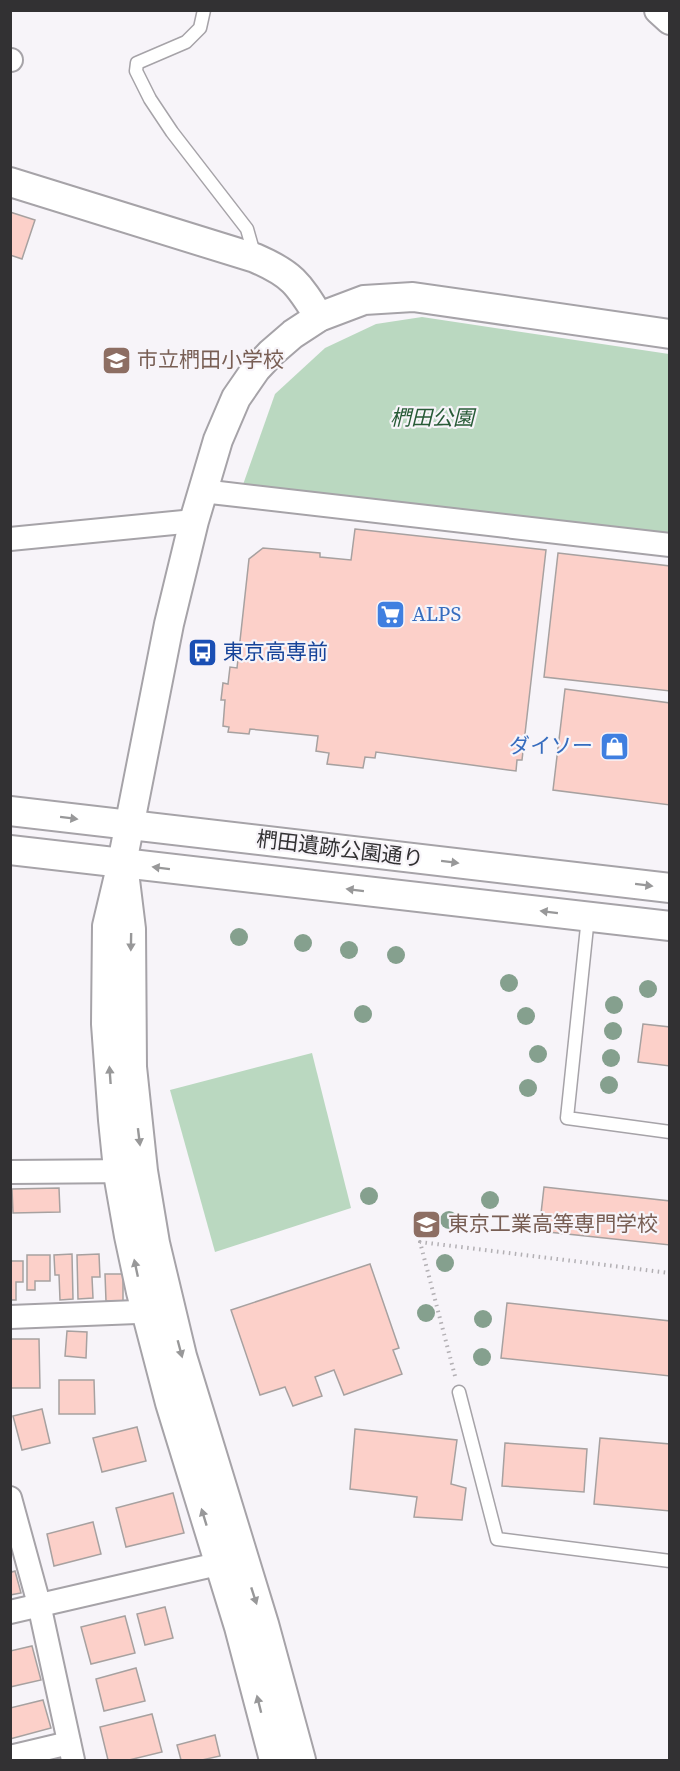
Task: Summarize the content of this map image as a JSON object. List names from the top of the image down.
{
  "streets": {
    "street": ["椚田遺跡公園通り"]
  },
  "parks": ["椚田公園"],
  "places": {
    "school or university": ["市立椚田小学校", "東京工業高等専門学校"],
    "supermarket": ["ALPS"],
    "bus stop": ["東京高専前"],
    "shop": ["ダイソー"]
  }
}
